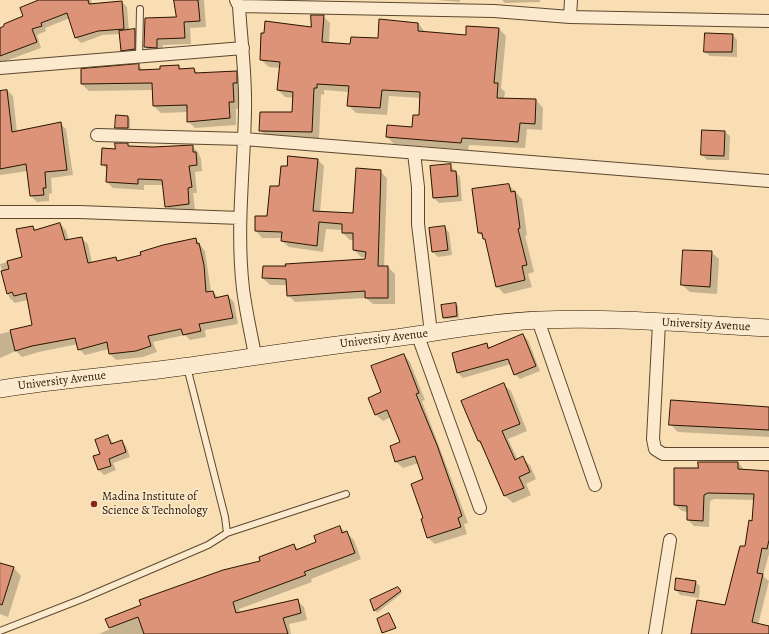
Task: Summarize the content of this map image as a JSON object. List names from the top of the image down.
{
  "streets": {
    "street": ["University Avenue"]
  },
  "places": ["Madina Institute of Science & Technology"]
}
